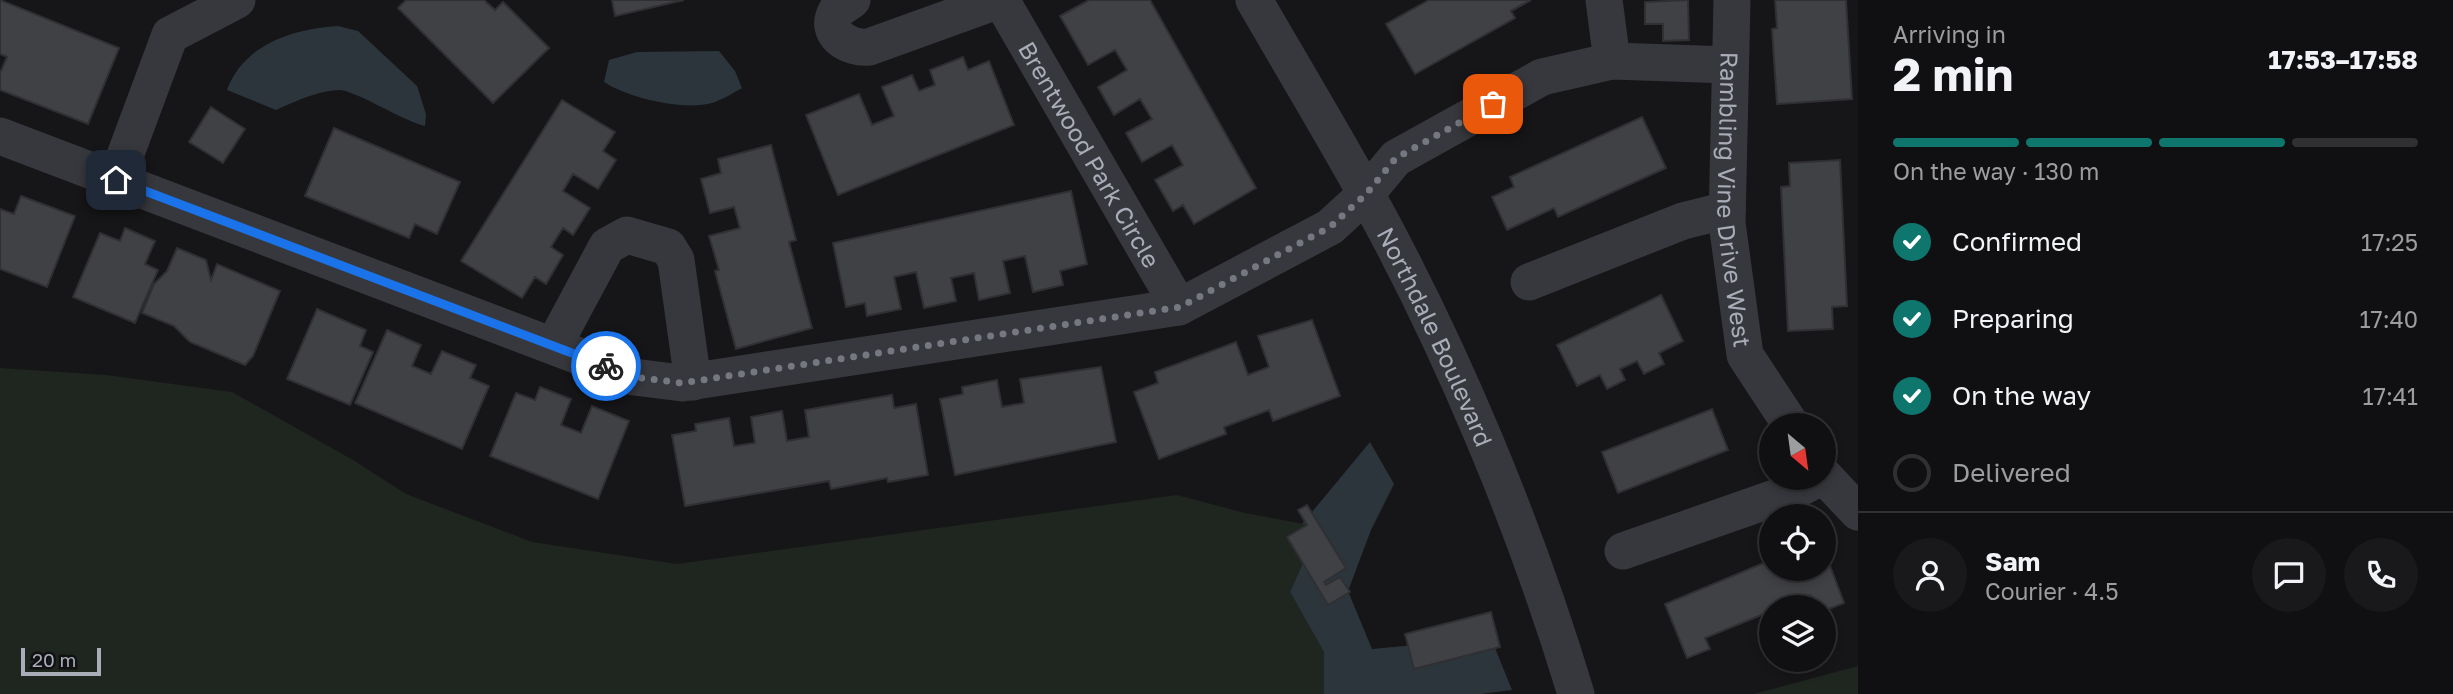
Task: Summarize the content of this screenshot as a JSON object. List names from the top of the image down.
{
  "streets": {
    "street": ["Brentwood Park Circle", "Rambling Vine Drive West", "Northdale Boulevard"]
  },
  "scale_bar": "20 m",
  "north": "bottom right",
  "page": {
    "heading": ["2 min", "Arriving in", "17:53–17:58"],
    "panel": ["Sam", "Courier · 4.5"],
    "bar": "On the way · 130 m",
    "list": [
      ["Confirmed", "17:25"],
      ["Preparing", "17:40"],
      ["On the way", "17:41"],
      "Delivered"
    ],
    "scale": "20 m"
  }
}
